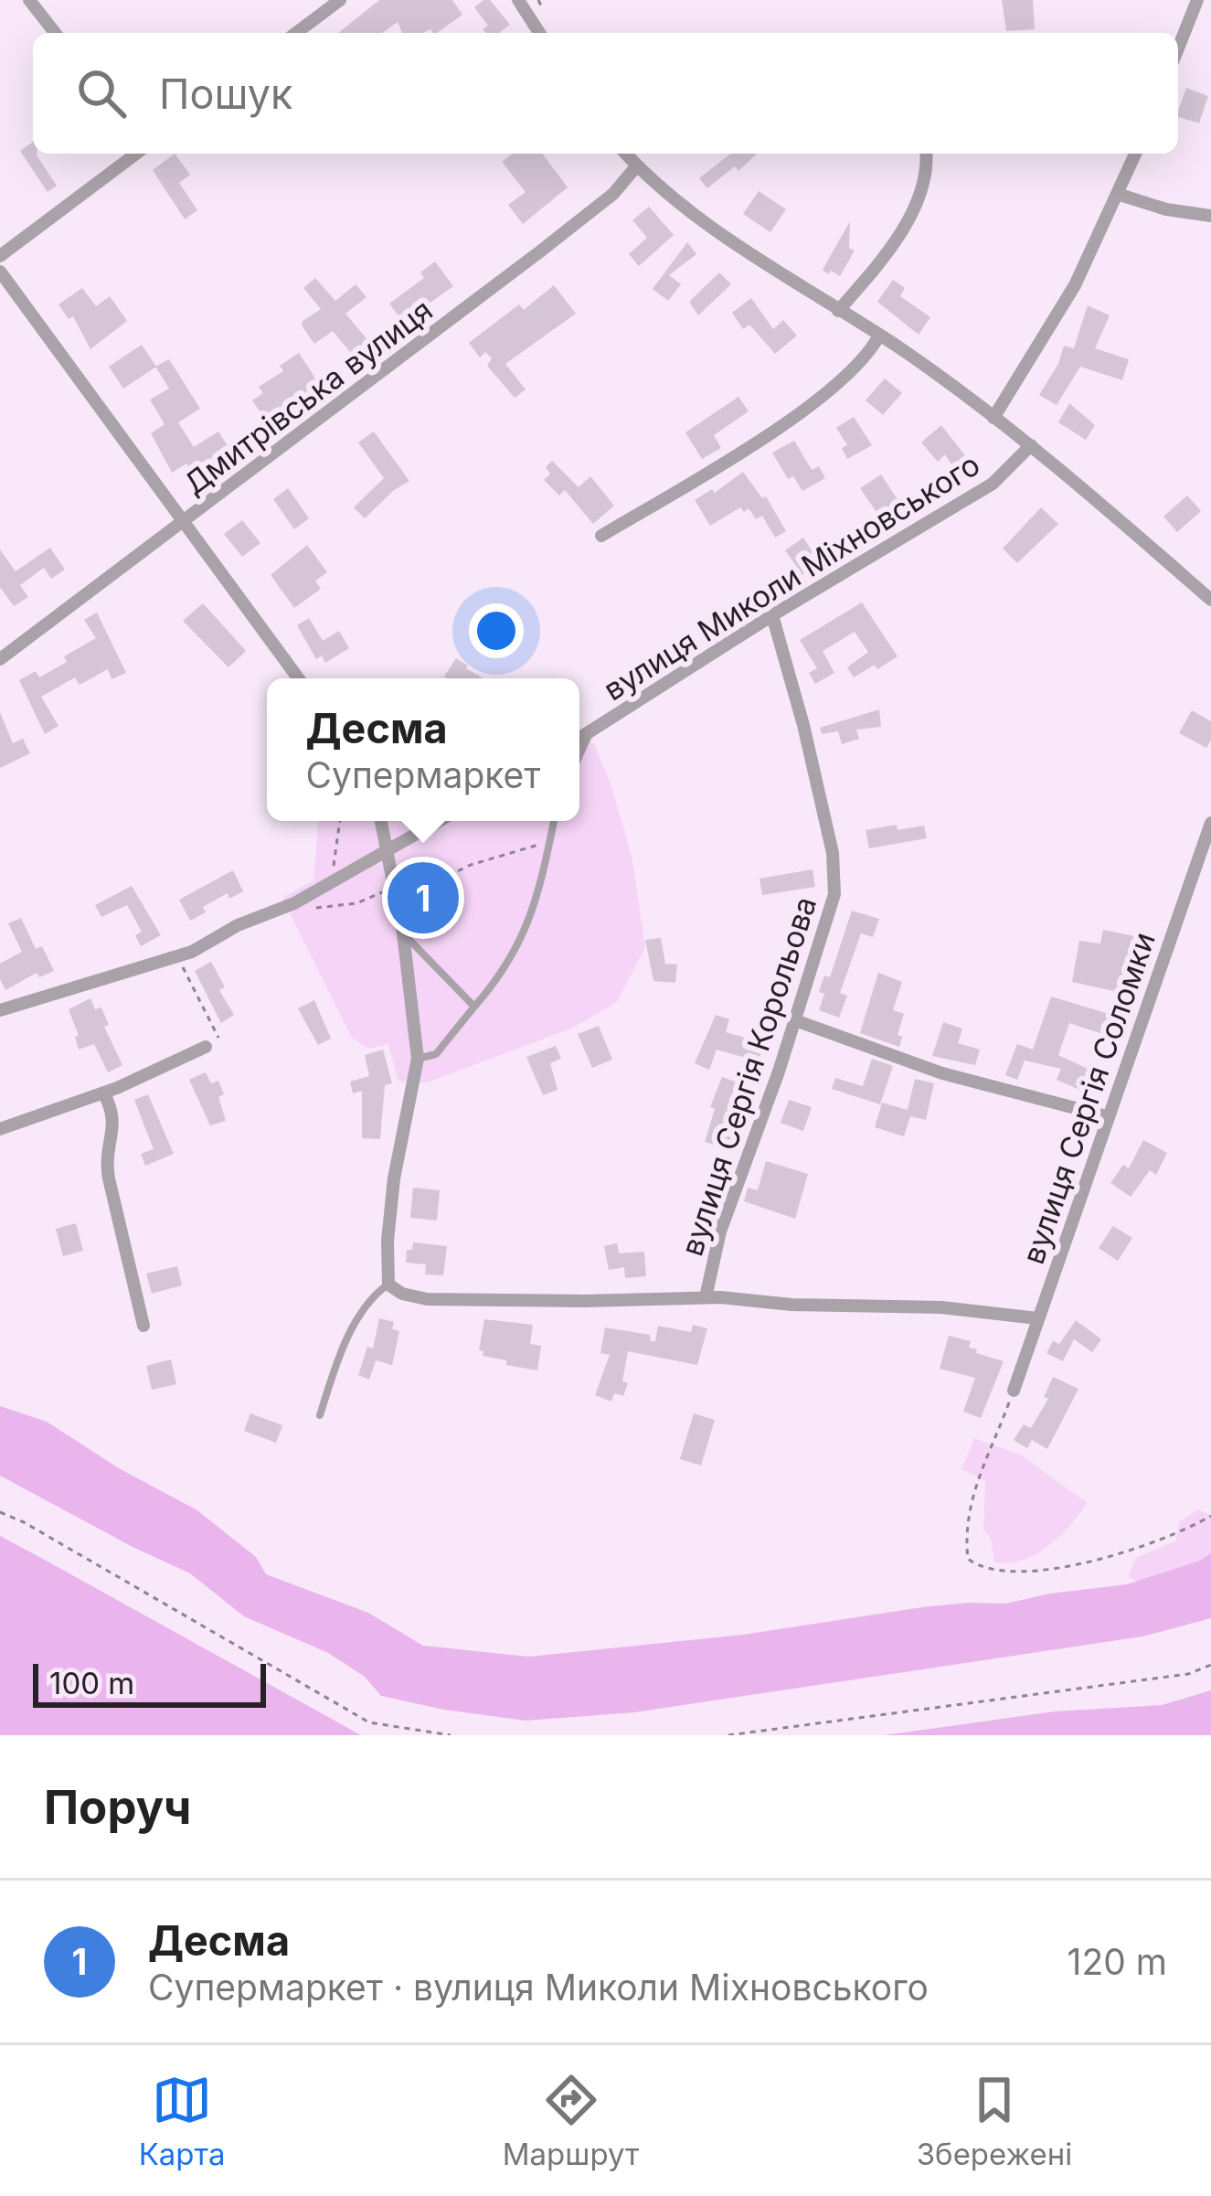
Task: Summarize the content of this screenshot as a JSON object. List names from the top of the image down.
{
  "streets": {
    "street": [
      "Дмитрівська вулиця",
      "вулиця Миколи Міхновського",
      "вулиця Сергія Корольова",
      "вулиця Сергія Соломки"
    ]
  },
  "crossings": [
    ["вулиця Миколи Міхновського", "вулиця Сергія Корольова"]
  ],
  "scale_bar": "100 m",
  "page": {
    "search": "Пошук",
    "popup": ["Десма", "Супермаркет"],
    "pins": "1",
    "scale": "100 m",
    "heading": "Поруч",
    "list": [
      {
        "mark": "1",
        "name": "Десма",
        "note": "Супермаркет · вулиця Миколи Міхновського",
        "value": "120 m"
      }
    ],
    "nav": ["Карта", "Маршрут", "Збережені"]
  }
}
